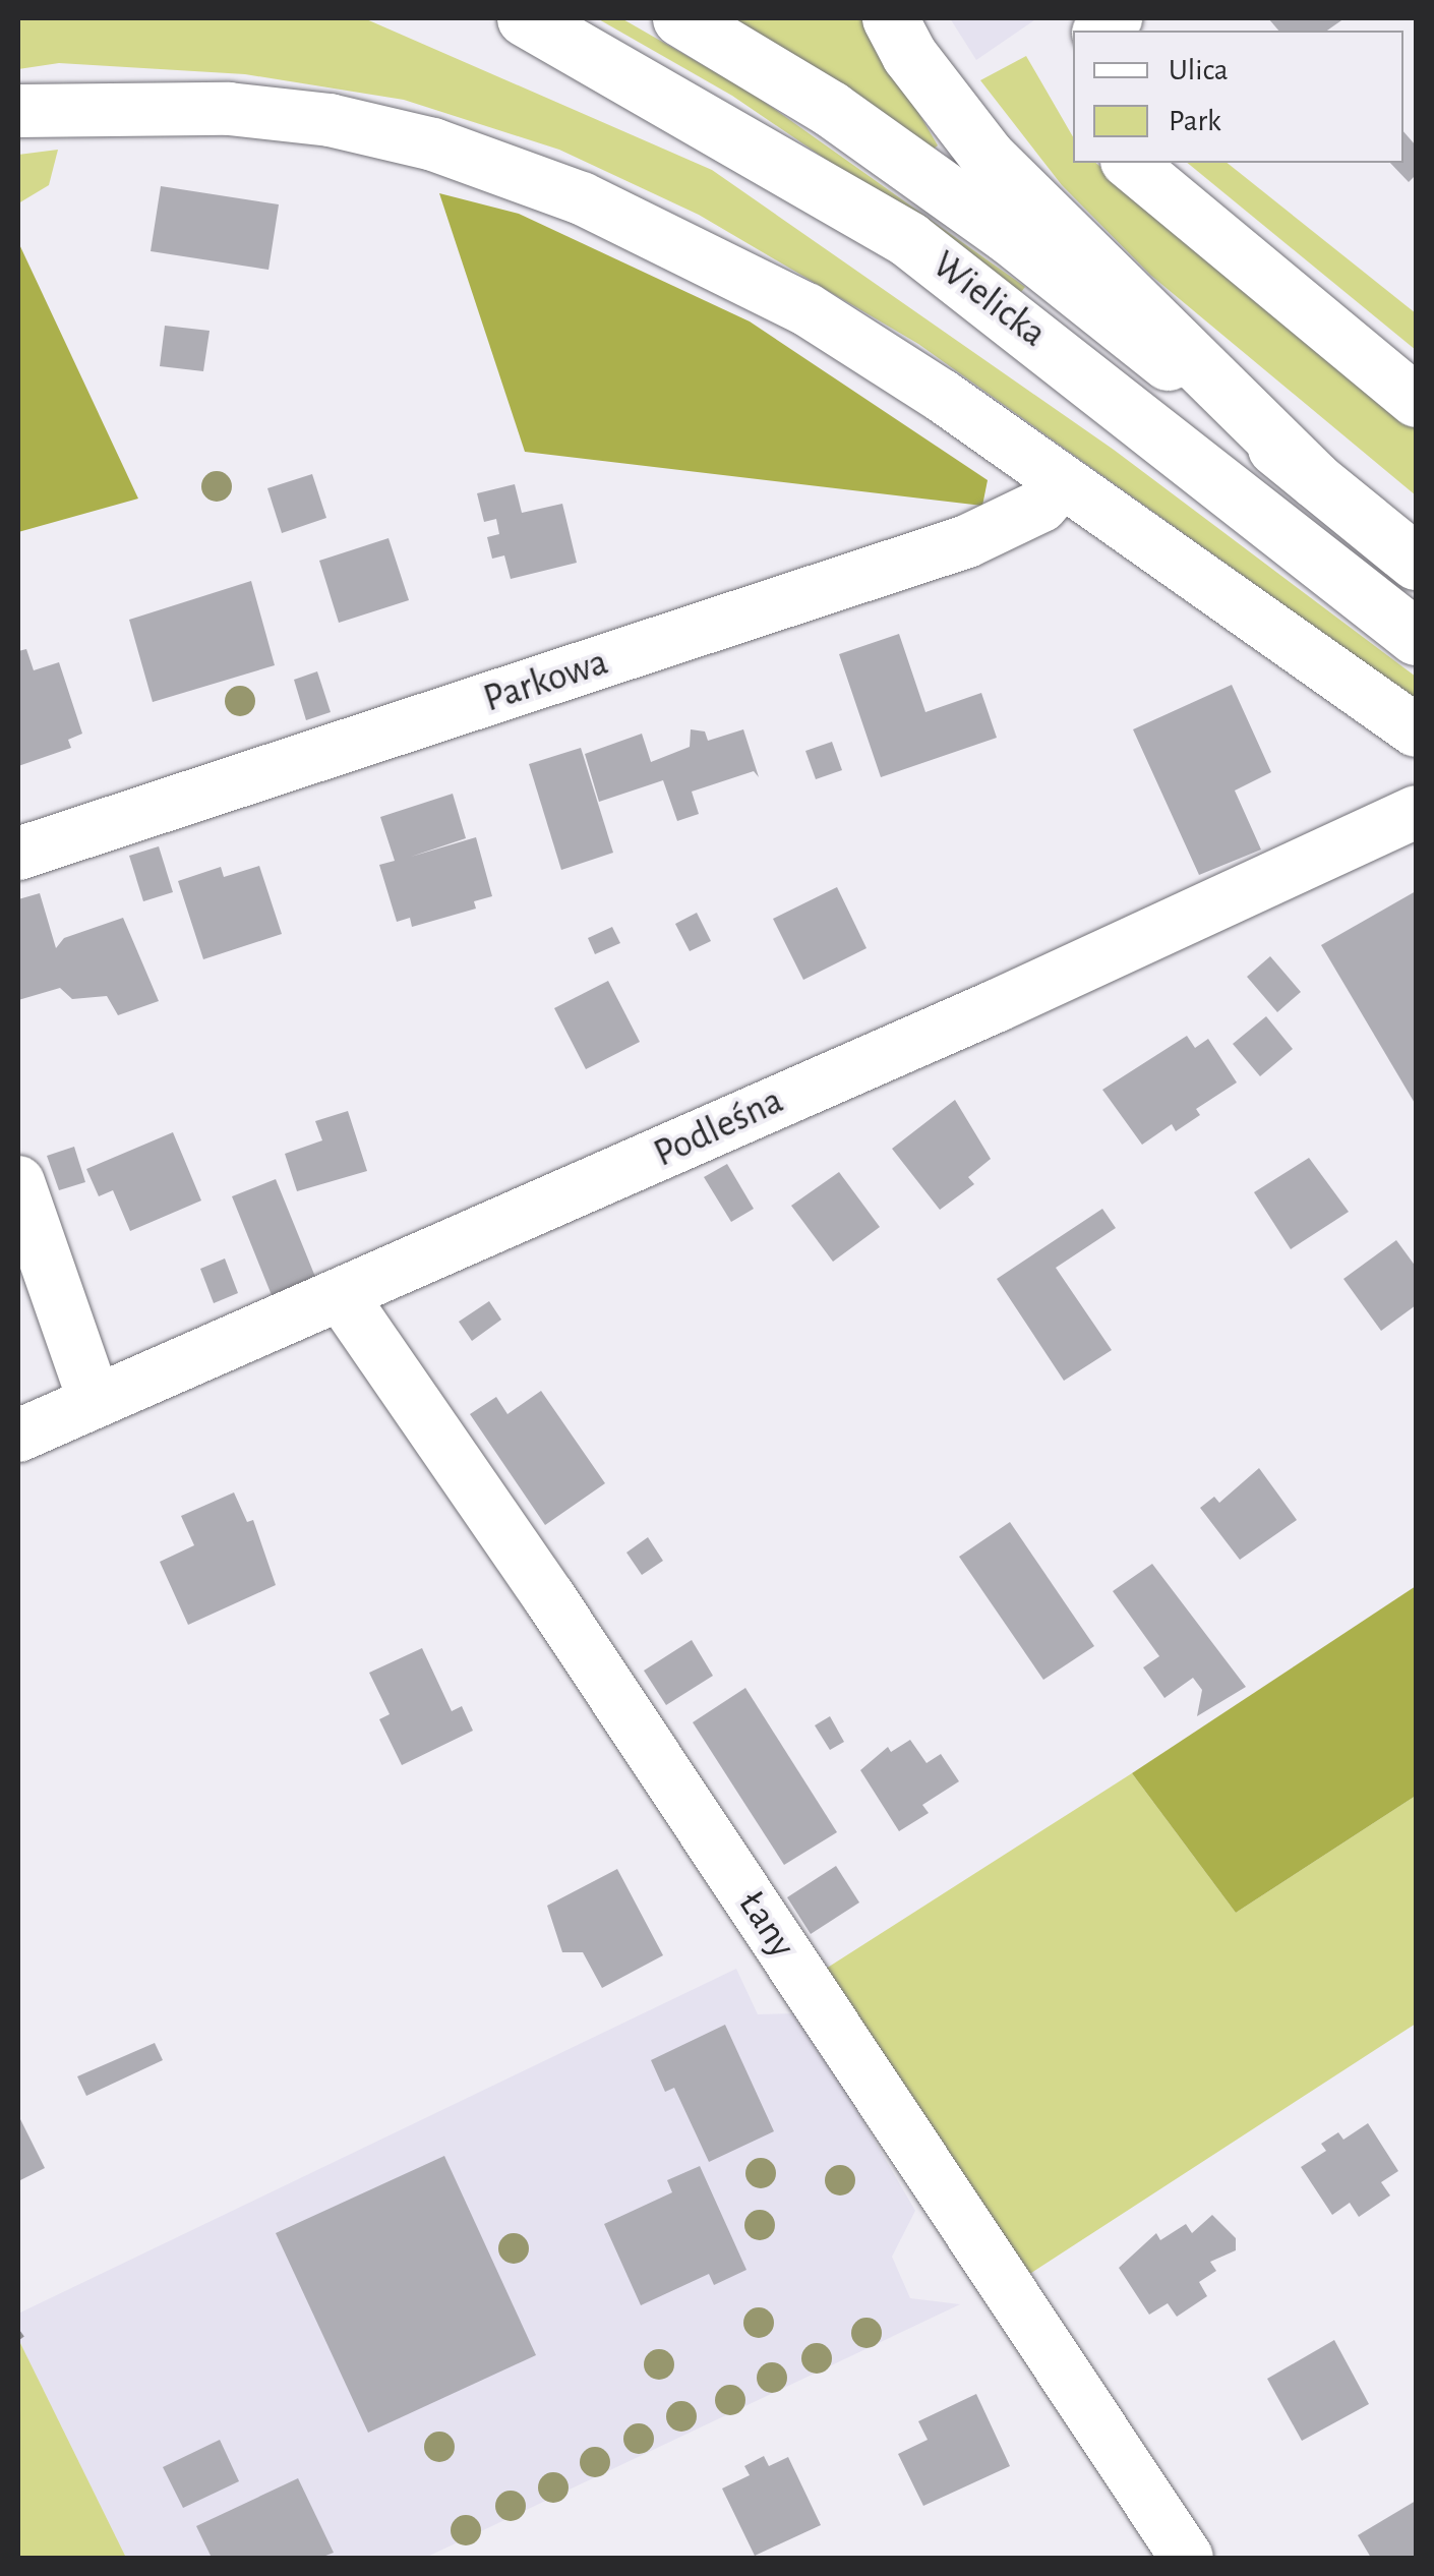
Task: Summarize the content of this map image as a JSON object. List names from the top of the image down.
{
  "streets": {
    "main road": ["Wielicka"],
    "street": ["Parkowa", "Podleśna", "Łany"]
  },
  "crossings": [
    ["Podleśna", "Łany"]
  ],
  "legend": ["Ulica", "Park"]
}
